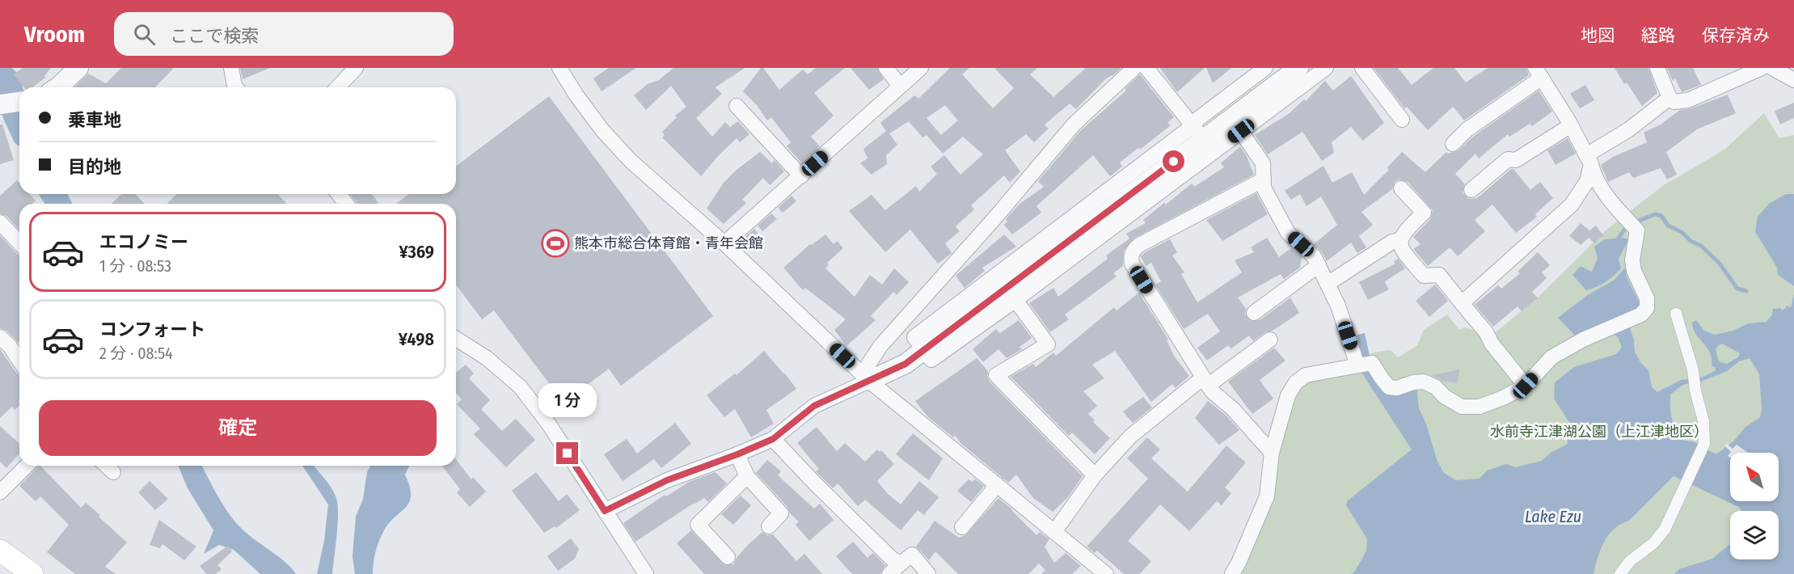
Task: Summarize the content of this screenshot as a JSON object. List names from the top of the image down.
{
  "water": ["Lake Ezu"],
  "parks": ["水前寺江津湖公園（上江津地区）"],
  "places": {
    "sports": ["熊本市総合体育館・青年会館"]
  },
  "north": "top left",
  "page": {
    "header": "Vroom",
    "search": "ここで検索",
    "nav": ["地図", "経路", "保存済み"],
    "banner": ["乗車地", "目的地"],
    "list": [
      {
        "name": "エコノミー",
        "note": "1 分 · 08:53",
        "value": "¥369"
      },
      {
        "name": "コンフォート",
        "note": "2 分 · 08:54",
        "value": "¥498"
      }
    ],
    "bubble": "1 分",
    "buttons": "確定"
  }
}
